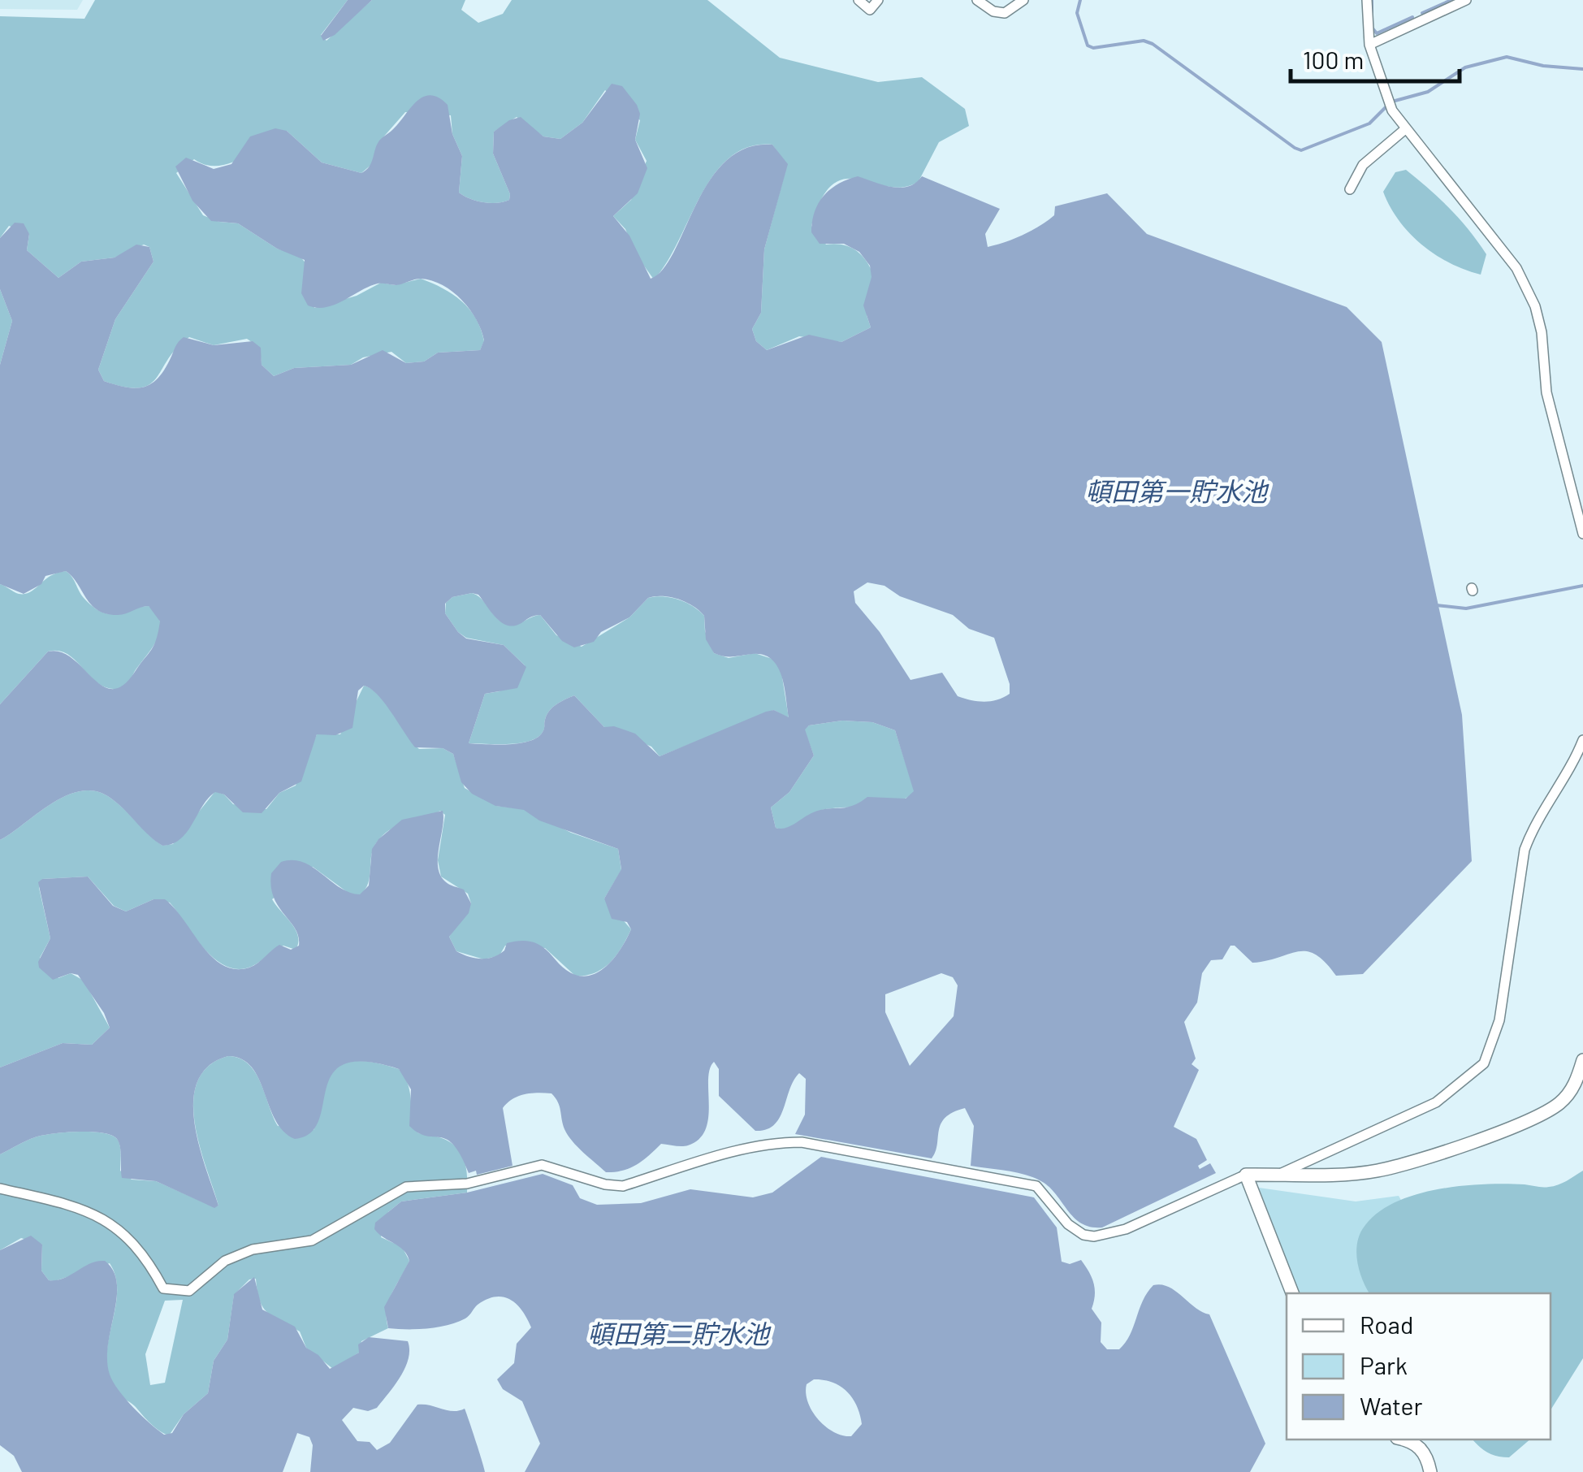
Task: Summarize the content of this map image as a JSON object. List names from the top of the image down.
{
  "water": ["頓田第一貯水池", "頓田第二貯水池"],
  "legend": ["Road", "Park", "Water"],
  "scale_bar": "100 m"
}
